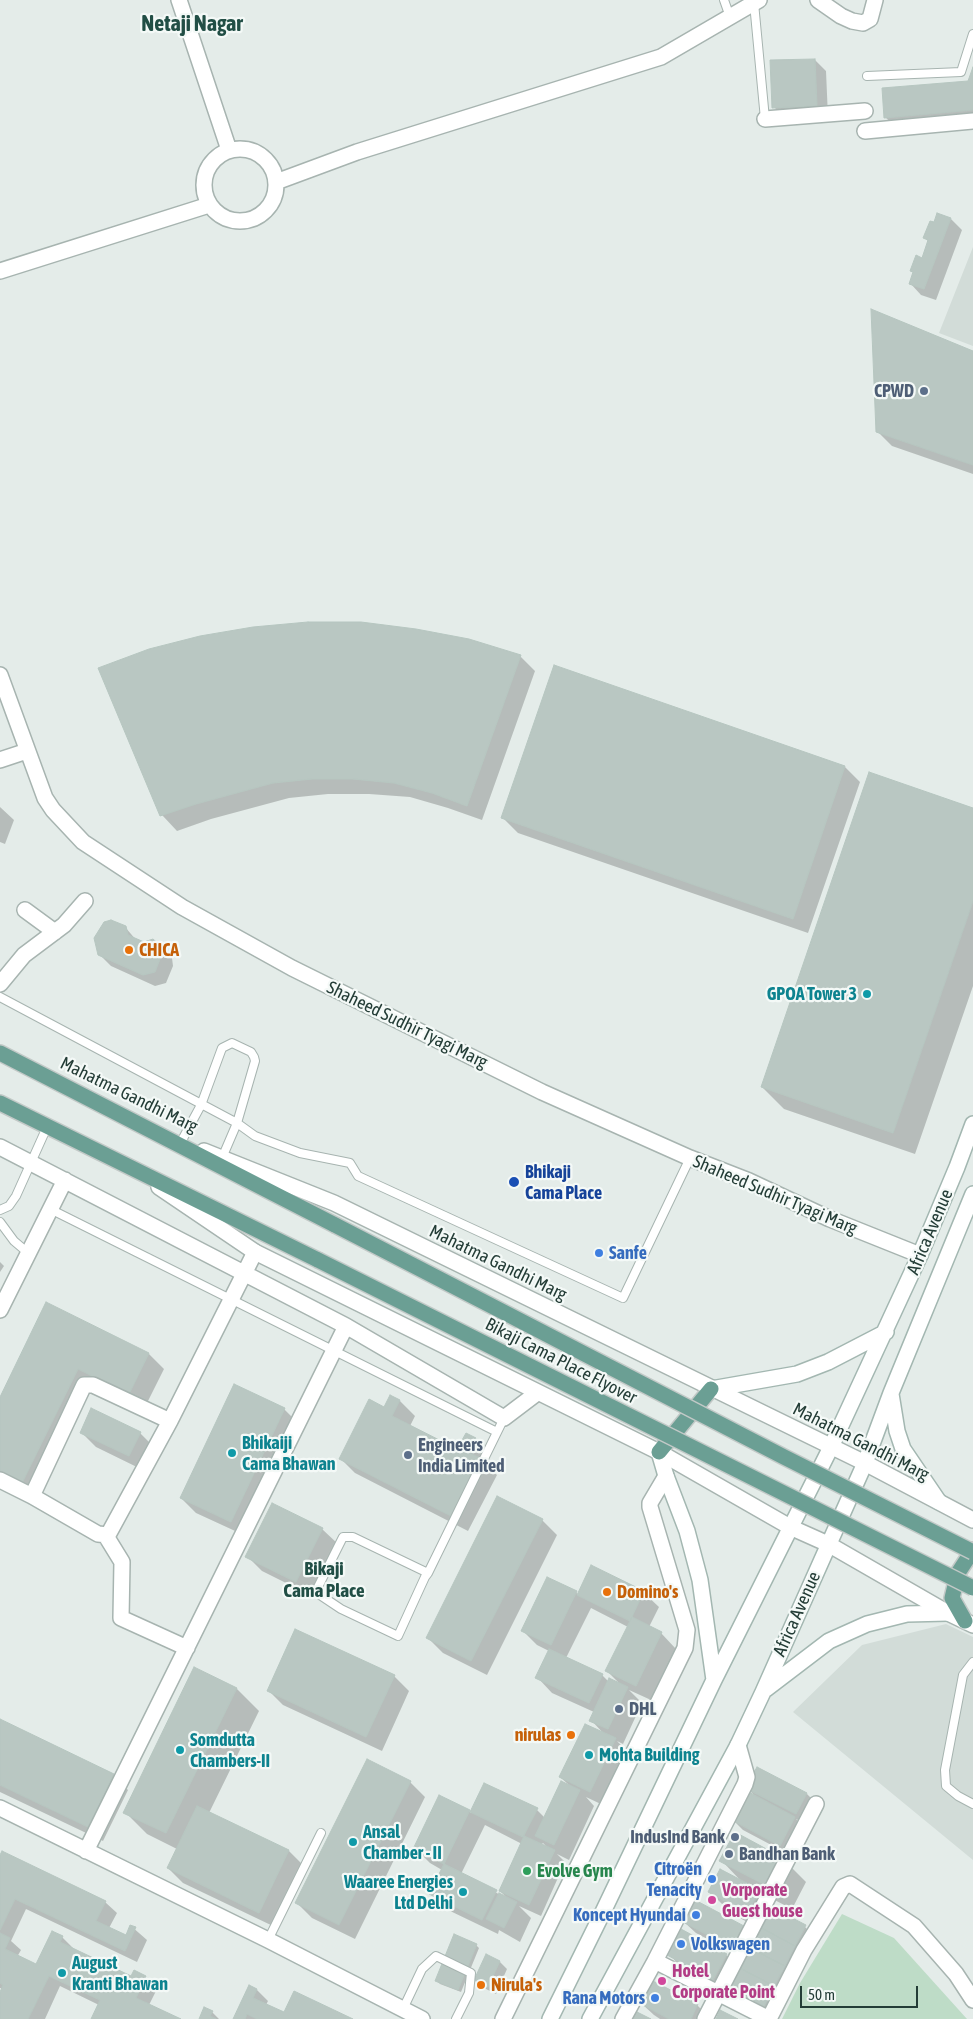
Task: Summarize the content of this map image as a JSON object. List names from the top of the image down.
{
  "streets": {
    "main road": ["Mahatma Gandhi Marg", "Bikaji Cama Place Flyover"],
    "street": ["Shaheed Sudhir Tyagi Marg", "Africa Avenue"]
  },
  "crossings": [
    ["Shaheed Sudhir Tyagi Marg", "Africa Avenue"],
    ["Mahatma Gandhi Marg", "Africa Avenue"],
    ["Mahatma Gandhi Marg", "Bikaji Cama Place Flyover"]
  ],
  "districts": ["Netaji Nagar", "Bikaji Cama Place"],
  "places": [
    "CPWD",
    "CHICA",
    "GPOA Tower 3",
    "Bhikaji Cama Place",
    "Sanfe",
    "Bhikaiji Cama Bhawan",
    "Engineers India Limited",
    "Domino's",
    "DHL",
    "nirulas",
    "Somdutta Chambers-II",
    "Mohta Building",
    "IndusInd Bank",
    "Ansal Chamber - II",
    "Bandhan Bank",
    "Evolve Gym",
    "Citroën Tenacity",
    "Waaree Energies Ltd Delhi",
    "Vorporate Guest house",
    "Koncept Hyundai",
    "Volkswagen",
    "August Kranti Bhawan",
    "Hotel Corporate Point",
    "Nirula's",
    "Rana Motors"
  ],
  "scale_bar": "50 m"
}
